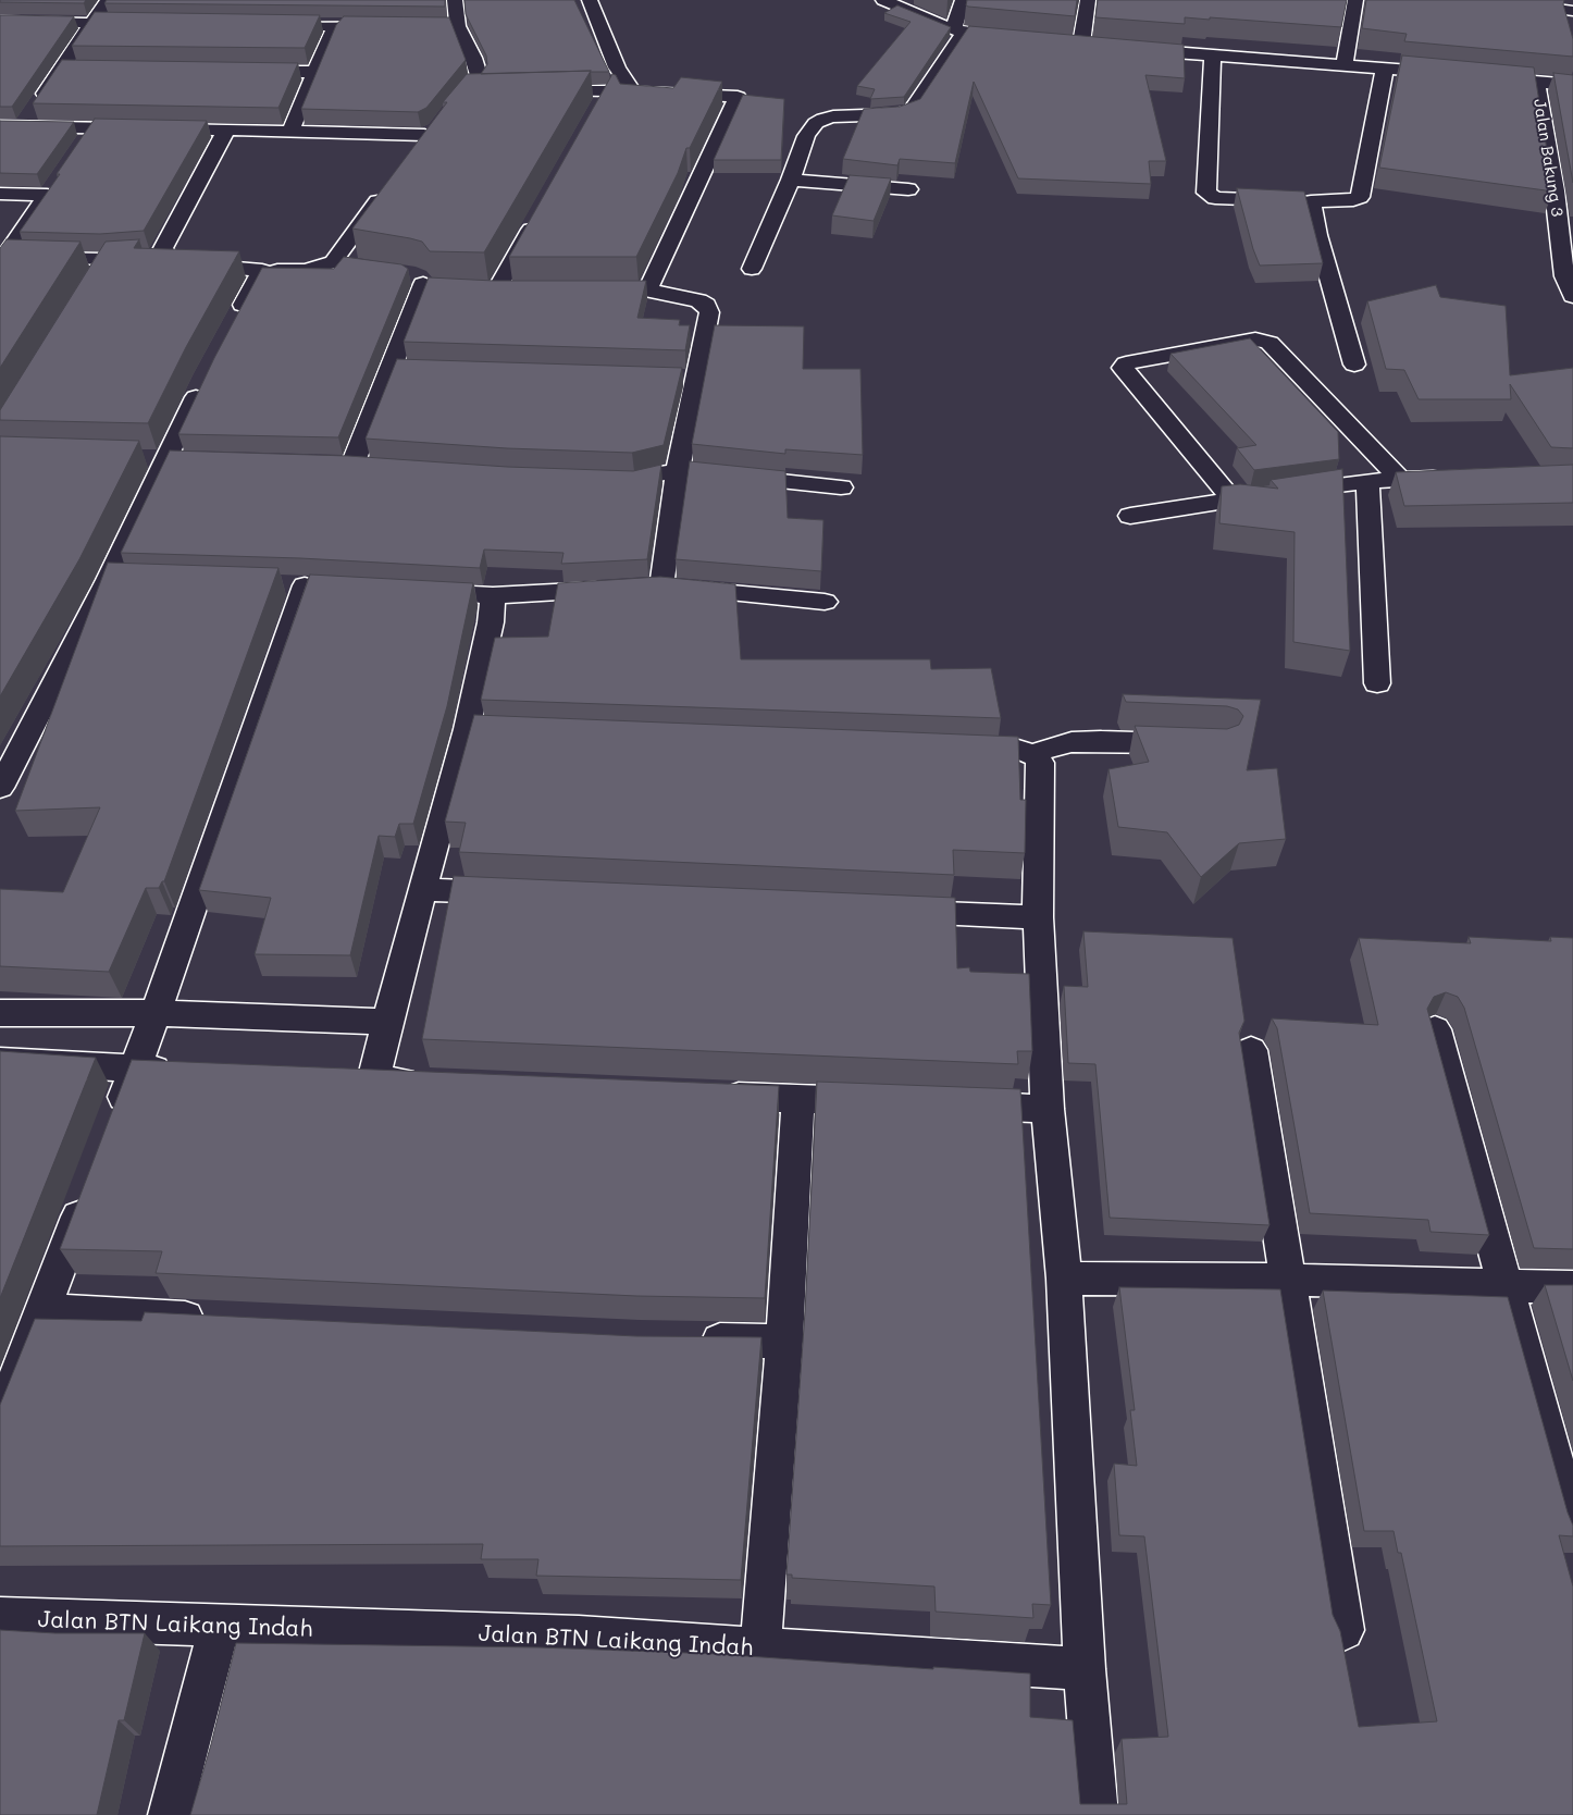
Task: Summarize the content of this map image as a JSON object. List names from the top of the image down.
{
  "streets": {
    "street": ["Jalan Bakung 3", "Jalan BTN Laikang Indah"]
  }
}
